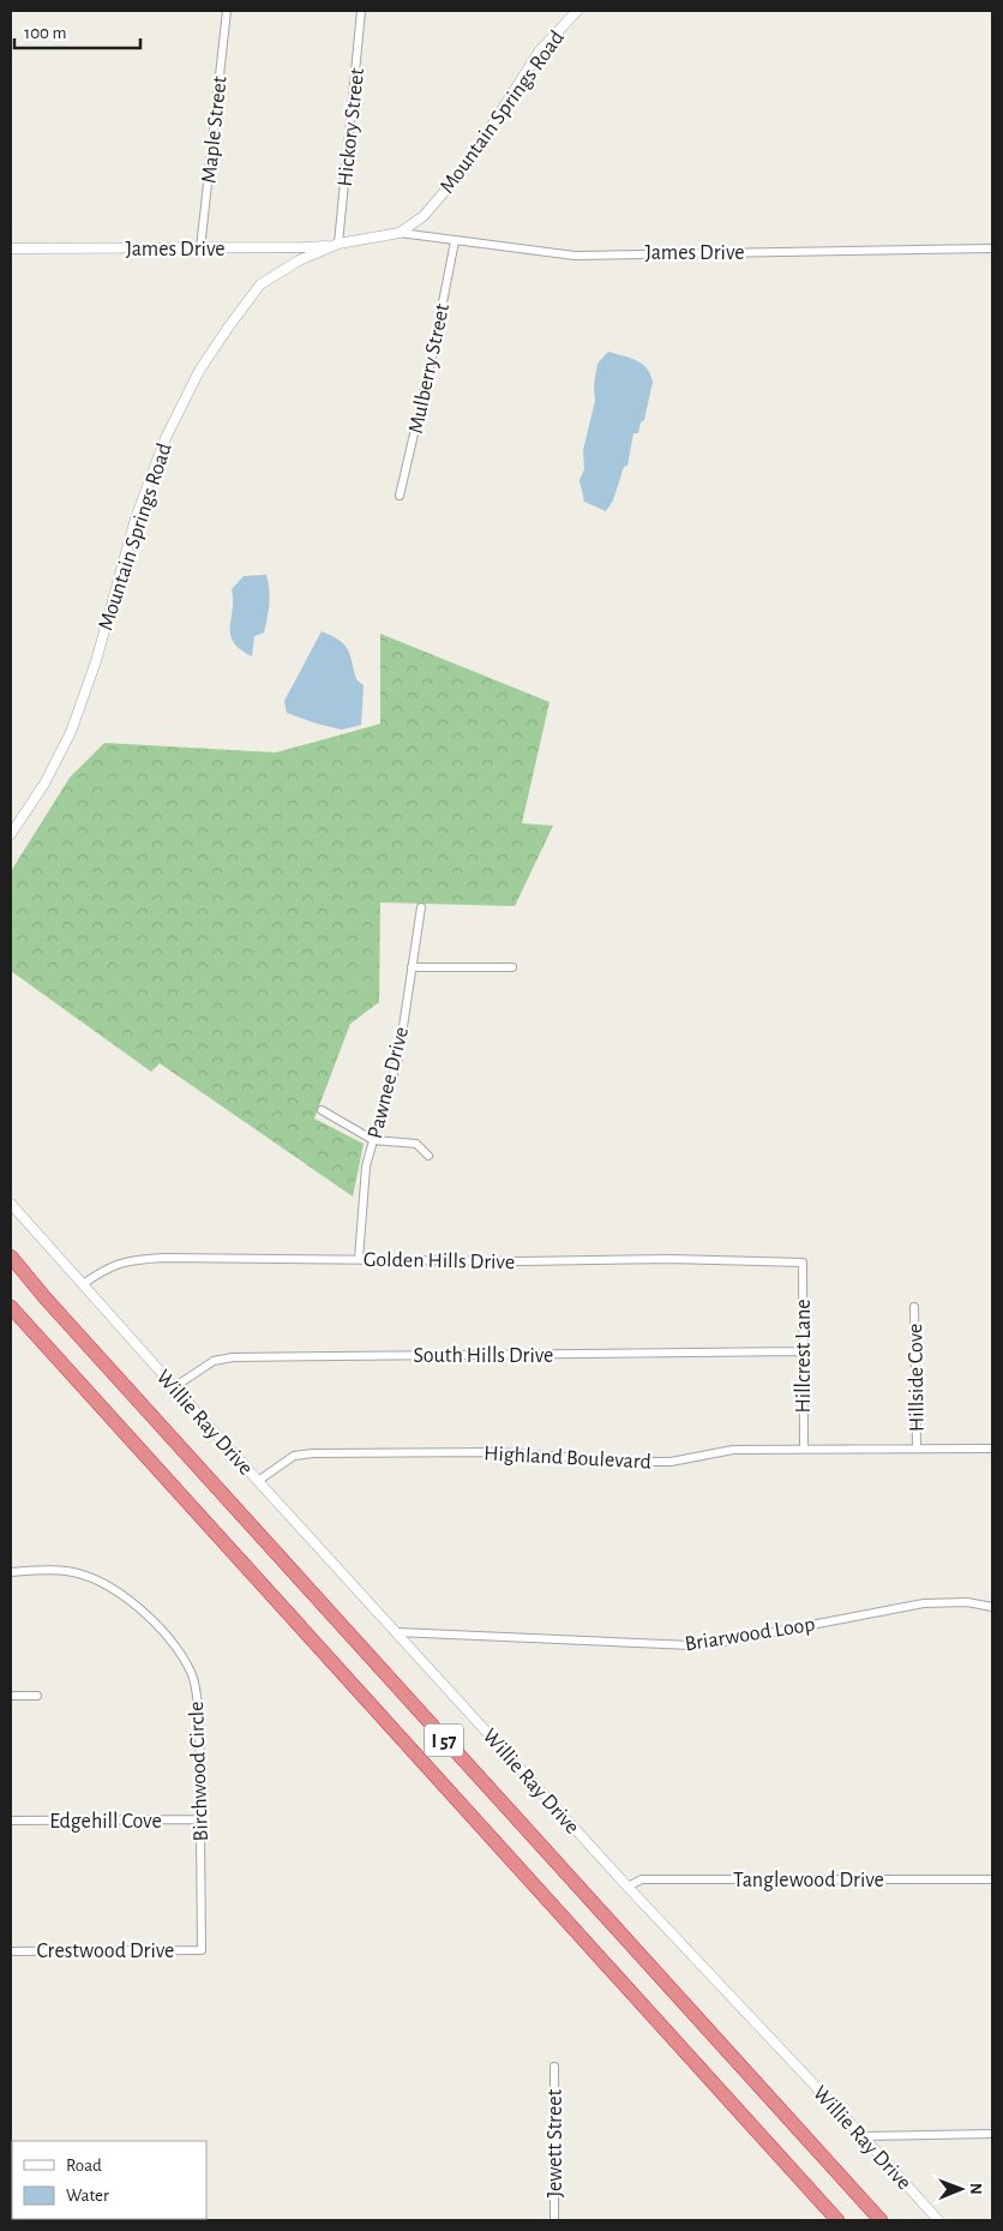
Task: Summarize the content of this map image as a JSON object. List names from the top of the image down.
{
  "streets": {
    "highway": ["I 57"],
    "street": [
      "Mountain Springs Road",
      "Hickory Street",
      "Maple Street",
      "James Drive",
      "Mulberry Street",
      "Pawnee Drive",
      "Golden Hills Drive",
      "South Hills Drive",
      "Hillcrest Lane",
      "Hillside Cove",
      "Willie Ray Drive",
      "Highland Boulevard",
      "Briarwood Loop",
      "Birchwood Circle",
      "Edgehill Cove",
      "Tanglewood Drive",
      "Crestwood Drive",
      "Jewett Street"
    ]
  },
  "crossings": [
    ["Mountain Springs Road", "Hickory Street"],
    ["Mountain Springs Road", "James Drive"],
    ["Hickory Street", "James Drive"],
    ["Maple Street", "James Drive"],
    ["James Drive", "Mulberry Street"],
    ["Pawnee Drive", "Golden Hills Drive"],
    ["Golden Hills Drive", "Hillcrest Lane"],
    ["Golden Hills Drive", "Willie Ray Drive"],
    ["South Hills Drive", "Hillcrest Lane"],
    ["South Hills Drive", "Willie Ray Drive"],
    ["Hillcrest Lane", "Highland Boulevard"],
    ["Hillside Cove", "Highland Boulevard"],
    ["Willie Ray Drive", "Highland Boulevard"],
    ["Willie Ray Drive", "Briarwood Loop"],
    ["Willie Ray Drive", "Tanglewood Drive"],
    ["Birchwood Circle", "Edgehill Cove"],
    ["Birchwood Circle", "Crestwood Drive"]
  ],
  "legend": ["Road", "Water"],
  "scale_bar": "100 m",
  "north": "right"
}
